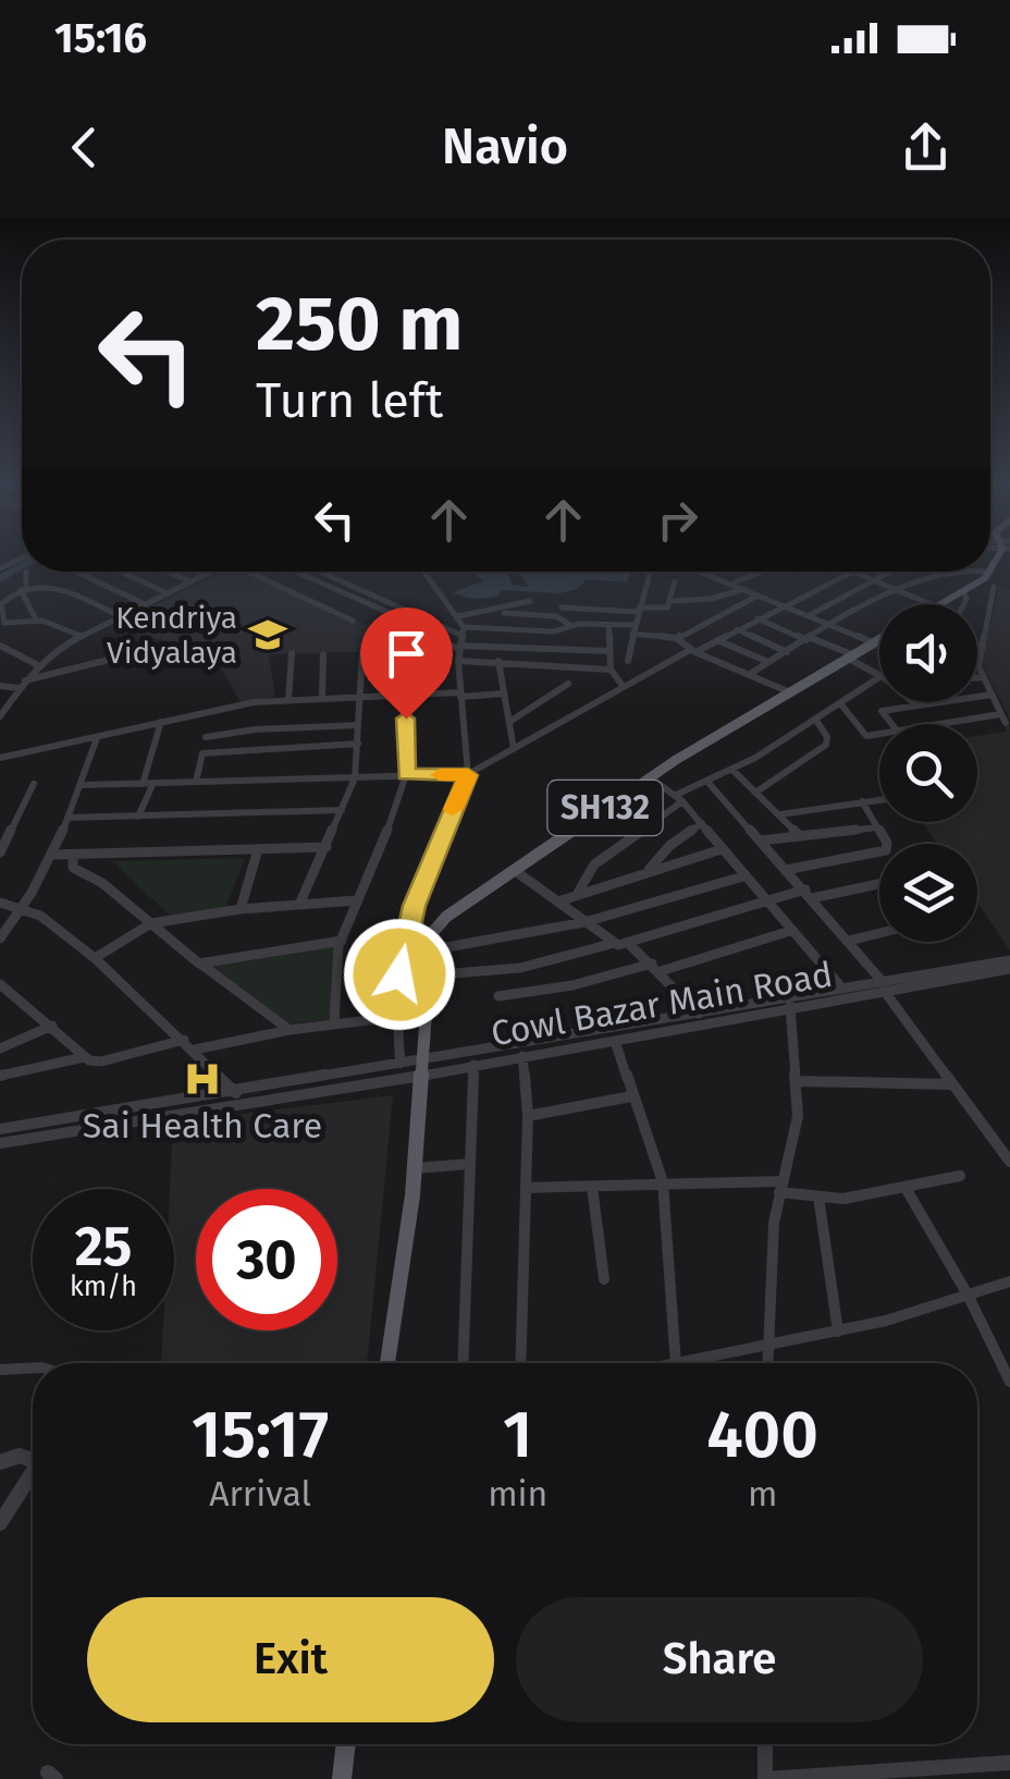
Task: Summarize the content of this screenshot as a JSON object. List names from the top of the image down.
{
  "streets": {
    "main road": ["SH132"],
    "street": ["Cowl Bazar Main Road"]
  },
  "places": {
    "school or university": ["Kendriya Vidyalaya"],
    "hospital": ["Sai Health Care"]
  },
  "page": {
    "status": "15:16",
    "header": "Navio",
    "turn": ["250 m", "Turn left"],
    "speed": "25 km/h",
    "limit": "30",
    "eta": [
      "15:17",
      "Arrival",
      "1",
      "min",
      "400",
      "m"
    ],
    "buttons": ["Exit", "Share"]
  }
}
